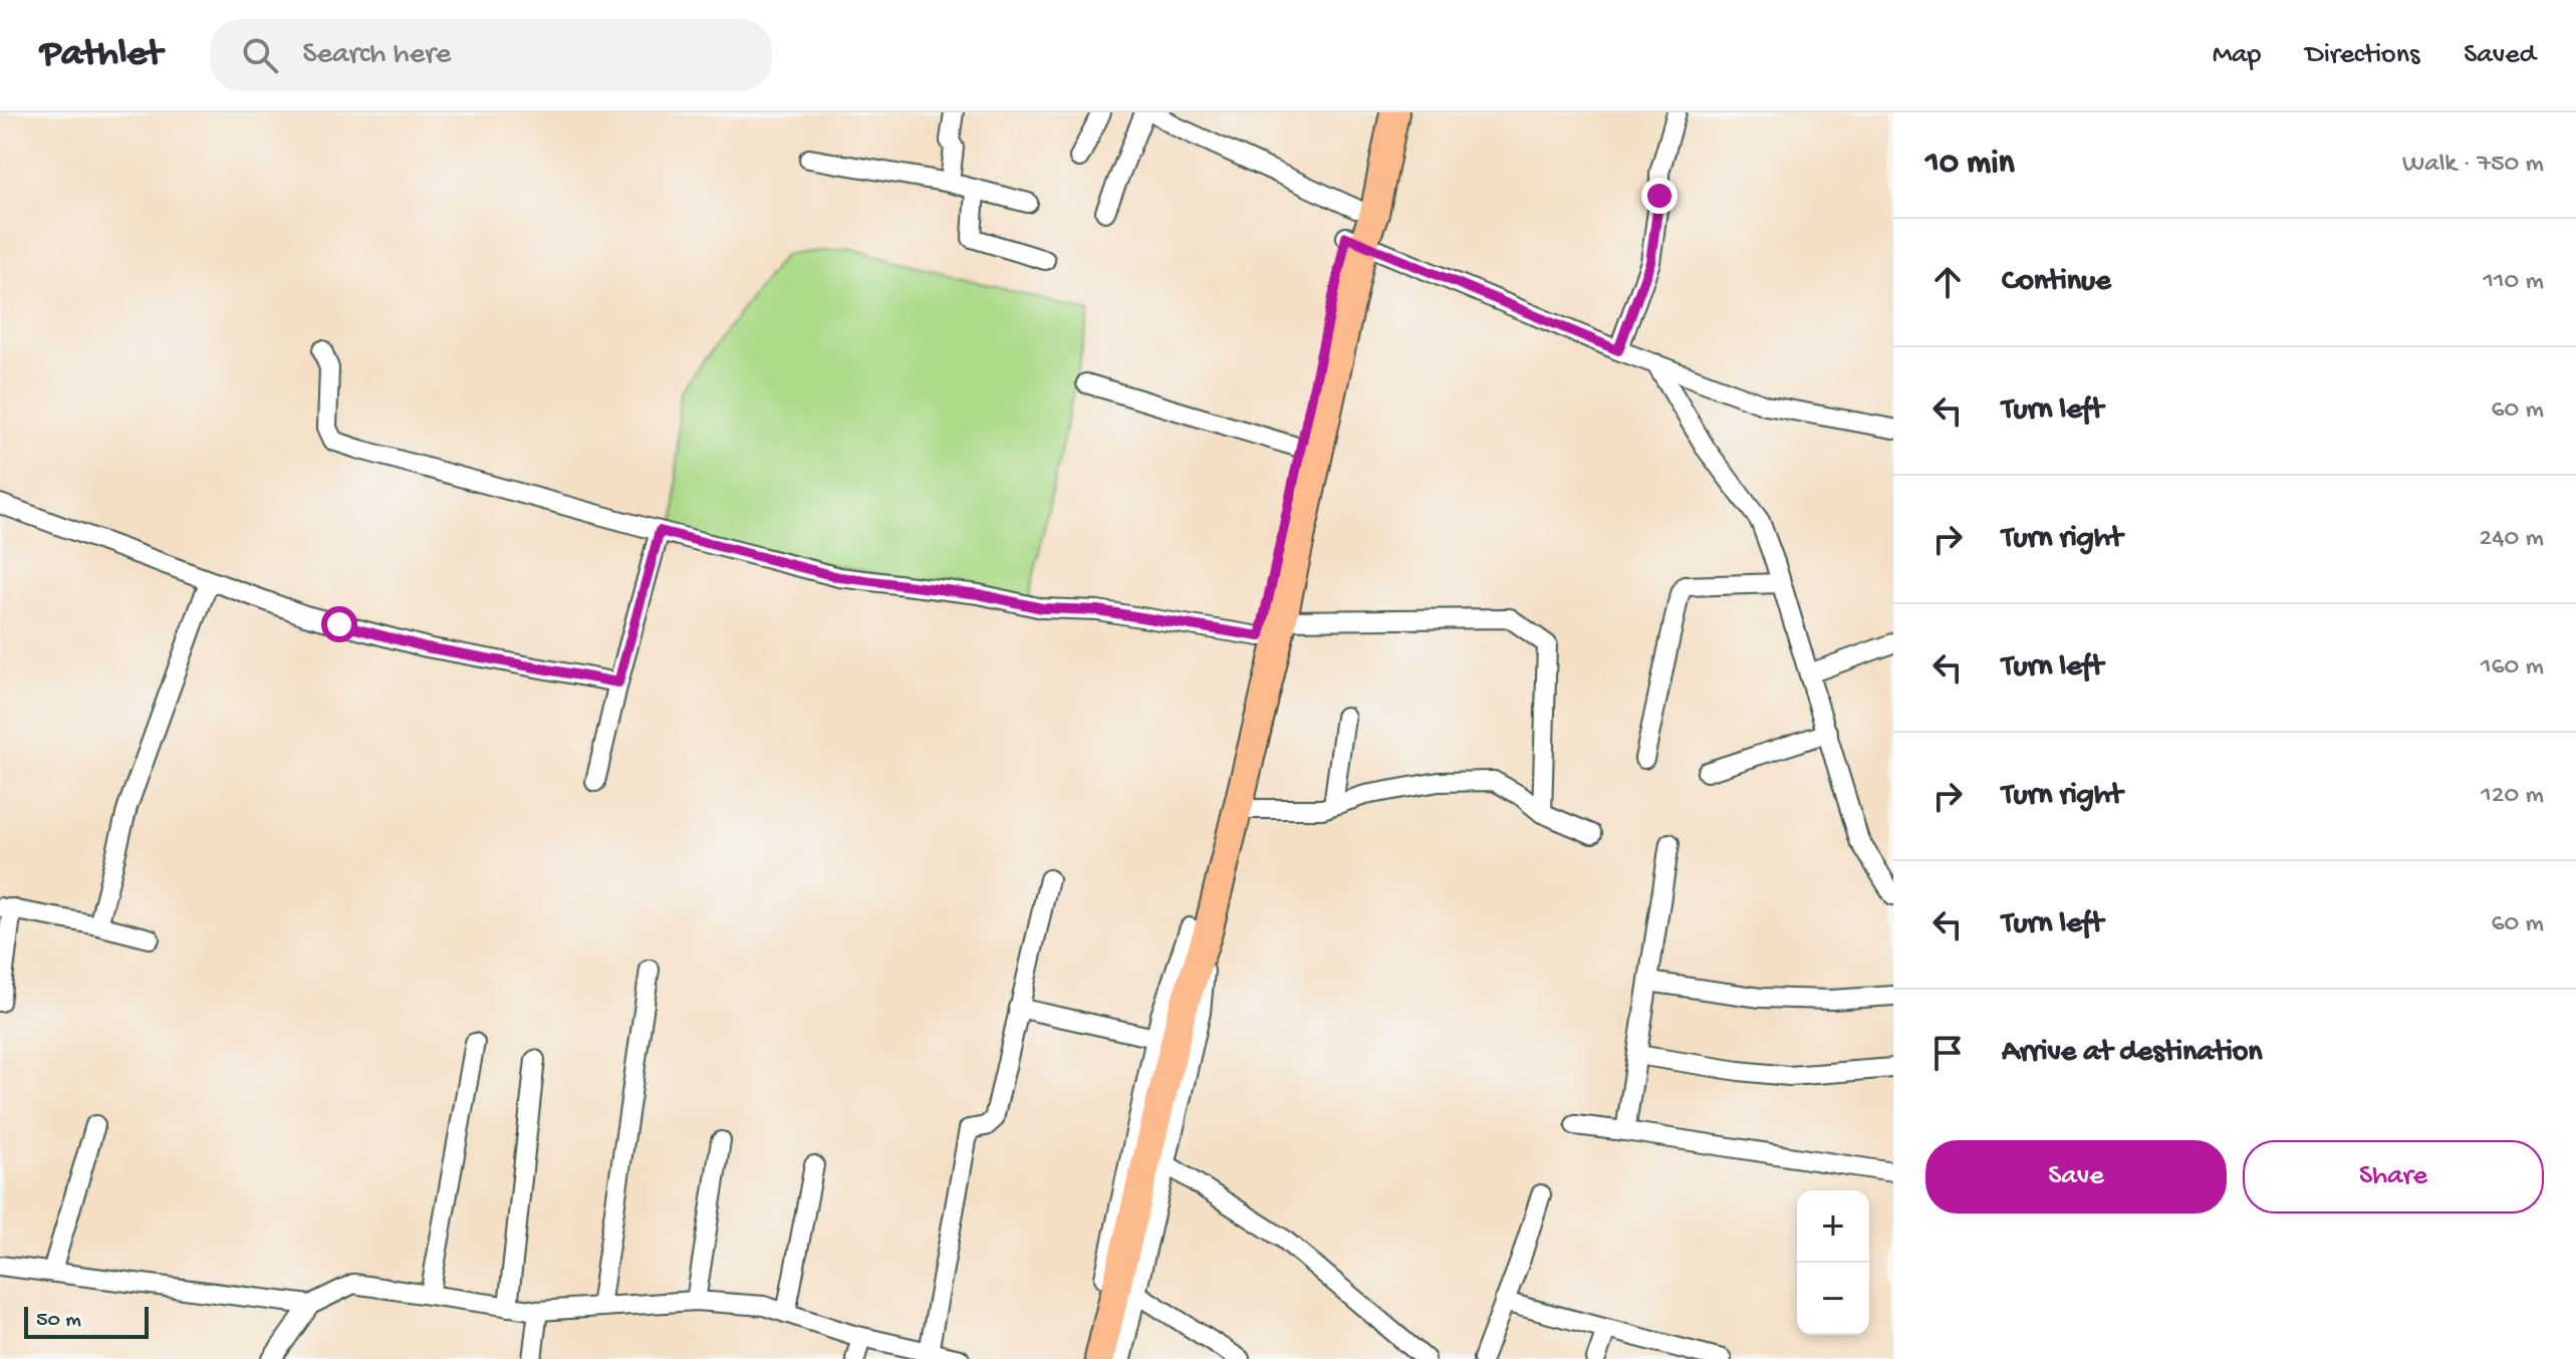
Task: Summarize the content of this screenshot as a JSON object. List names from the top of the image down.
{
  "scale_bar": "50 m",
  "page": {
    "header": "Pathlet",
    "search": "Search here",
    "nav": ["Map", "Directions", "Saved"],
    "heading": ["10 min", "Walk · 750 m"],
    "list": [
      ["Continue", "110 m"],
      ["Turn left", "60 m"],
      ["Turn right", "240 m"],
      ["Turn left", "160 m"],
      ["Turn right", "120 m"],
      ["Turn left", "60 m"],
      "Arrive at destination"
    ],
    "buttons": ["Save", "Share"],
    "map_buttons": ["+", "−"],
    "scale": "50 m"
  }
}
